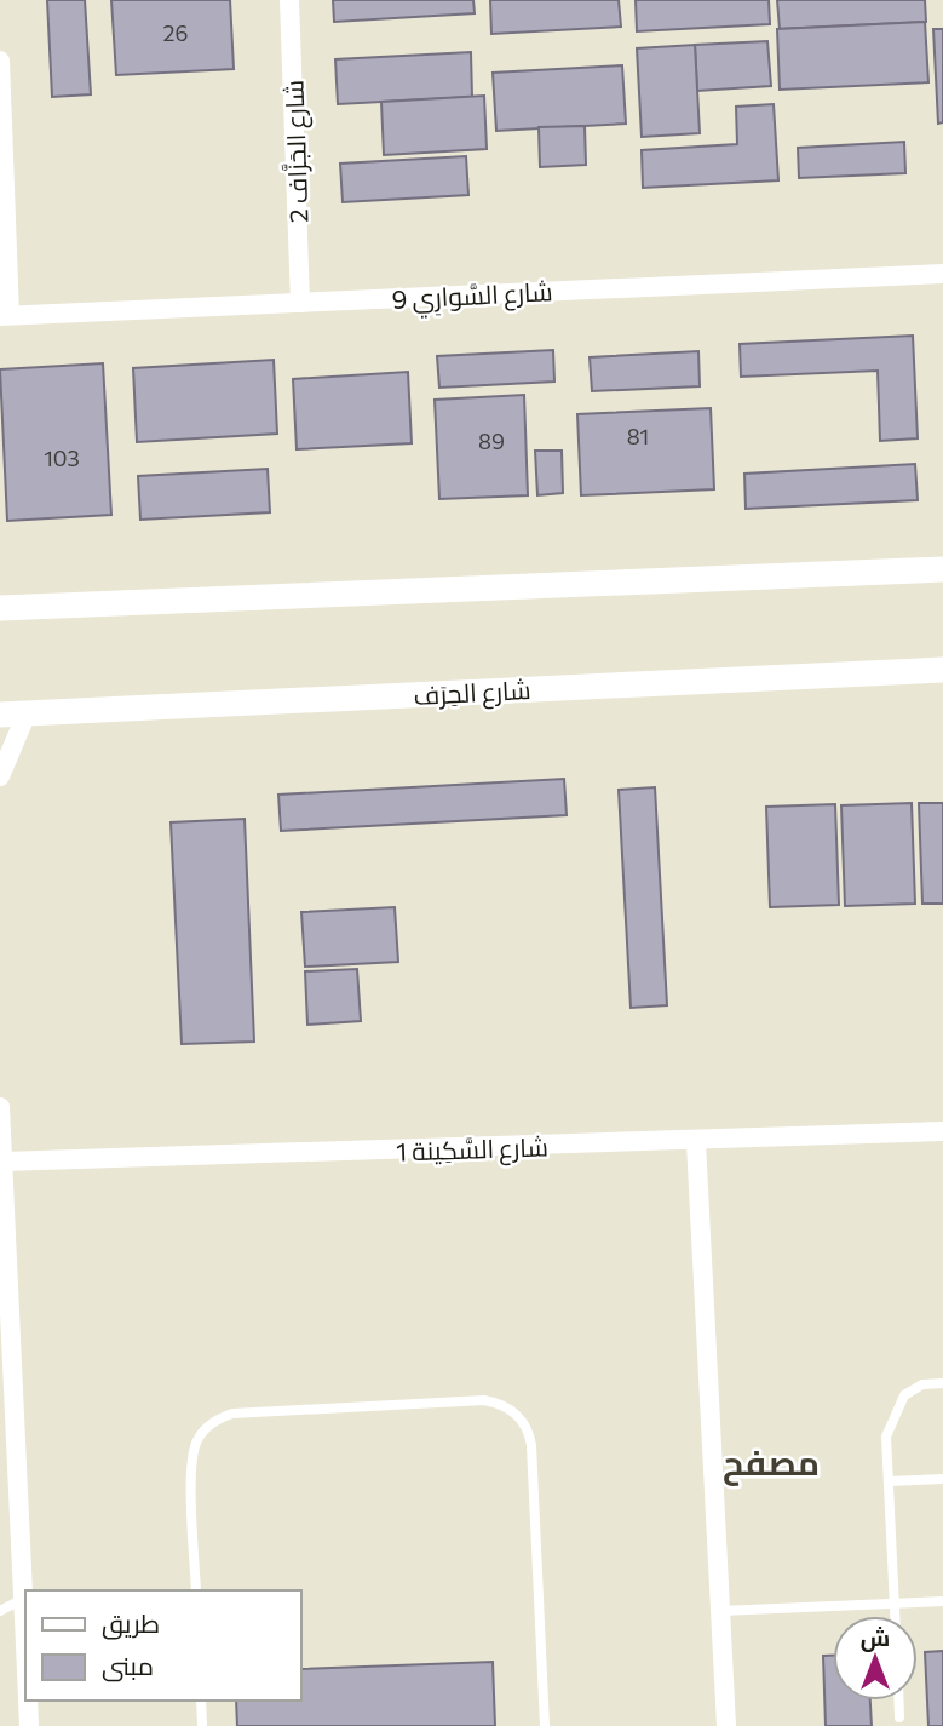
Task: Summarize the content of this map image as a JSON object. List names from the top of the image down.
{
  "streets": {
    "street": [
      "شارع الجَزَّاف 2",
      "شارع السَّوارِي 9",
      "شارع الحِرَف",
      "شارع السَّكِينة 1"
    ]
  },
  "crossings": [
    ["شارع الجَزَّاف 2", "شارع السَّوارِي 9"]
  ],
  "districts": ["مصفح"],
  "house_numbers": [
    "26",
    "81",
    "89",
    "103"
  ],
  "legend": ["طريق", "مبنى"],
  "north": "top"
}
